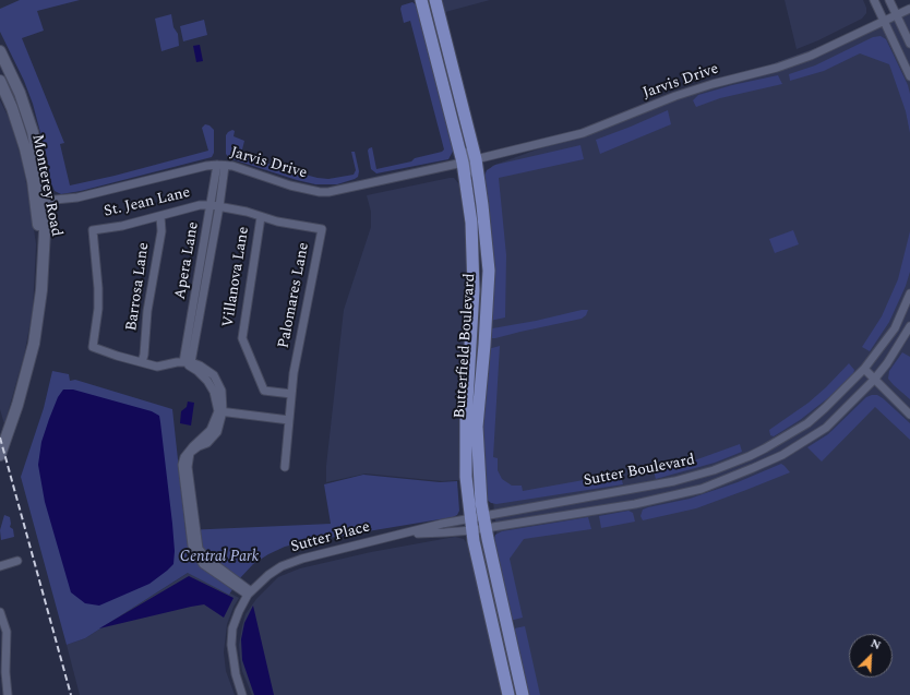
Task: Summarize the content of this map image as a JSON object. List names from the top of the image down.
{
  "streets": {
    "main road": ["Monterey Road", "Butterfield Boulevard"],
    "street": [
      "Jarvis Drive",
      "St. Jean Lane",
      "Apera Lane",
      "Villanova Lane",
      "Barrosa Lane",
      "Palomares Lane",
      "Sutter Boulevard",
      "Sutter Place"
    ]
  },
  "crossings": [
    ["Jarvis Drive", "Monterey Road"],
    ["Jarvis Drive", "Apera Lane"],
    ["Jarvis Drive", "Butterfield Boulevard"],
    ["St. Jean Lane", "Apera Lane"],
    ["St. Jean Lane", "Barrosa Lane"],
    ["St. Jean Lane", "Palomares Lane"],
    ["Apera Lane", "Palomares Lane"],
    ["Villanova Lane", "Palomares Lane"],
    ["Butterfield Boulevard", "Sutter Boulevard"],
    ["Butterfield Boulevard", "Sutter Place"],
    ["Sutter Boulevard", "Sutter Place"]
  ],
  "parks": ["Central Park"],
  "north": "top right"
}
